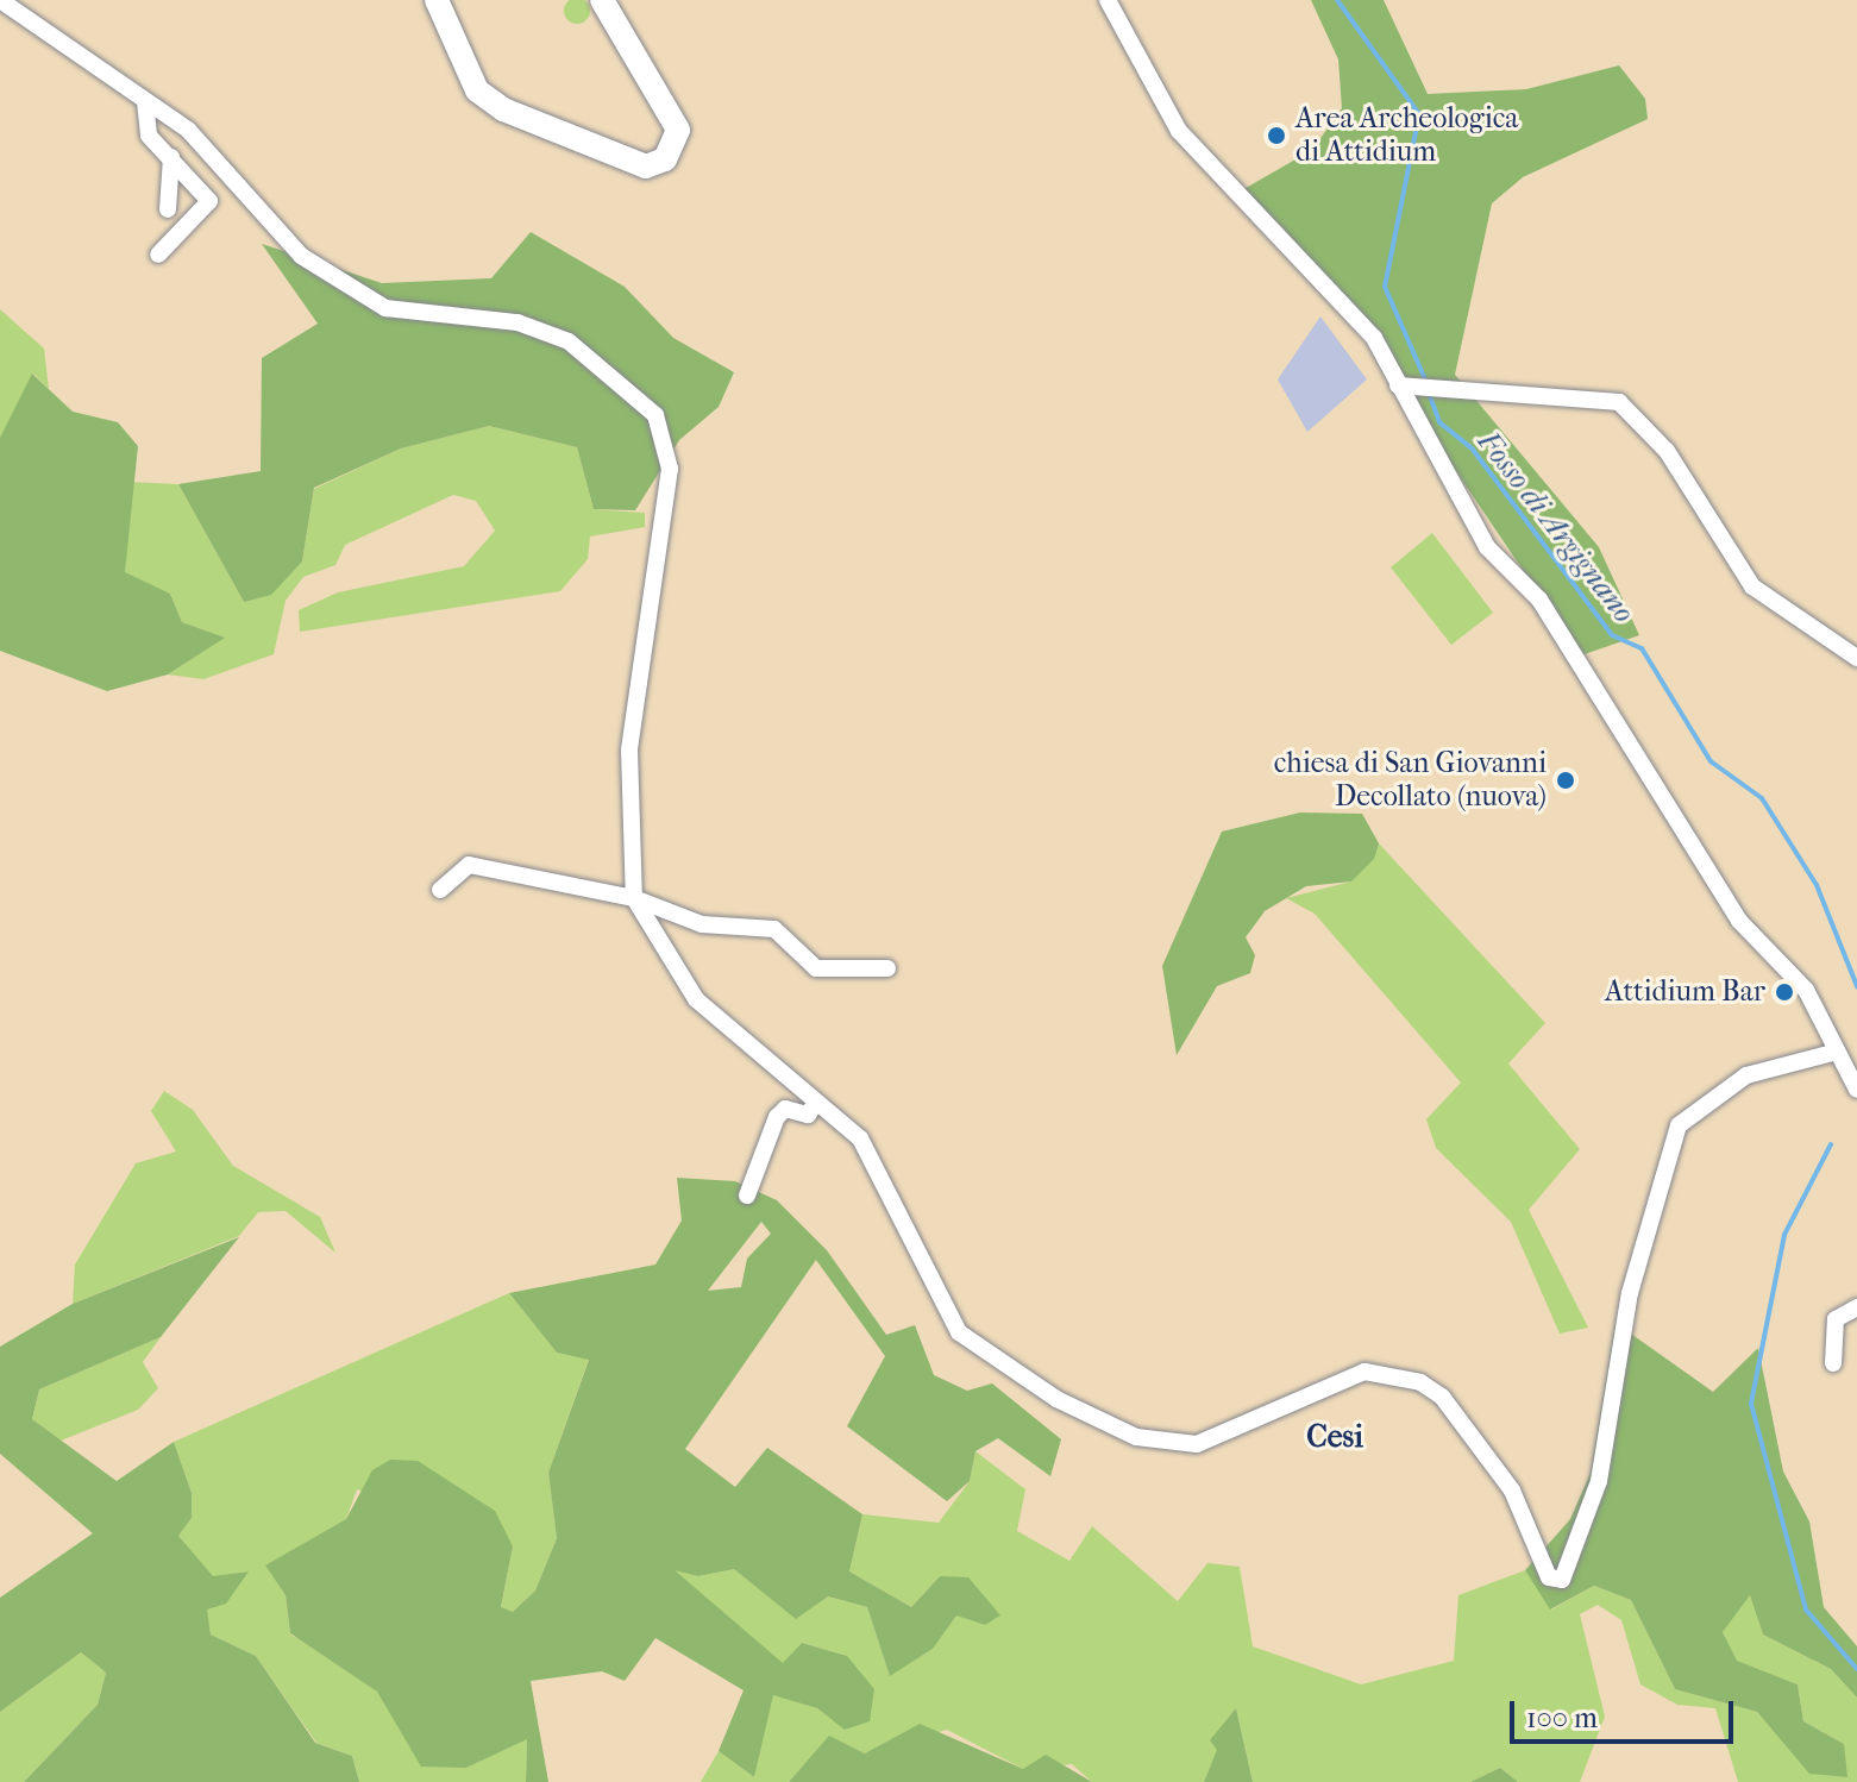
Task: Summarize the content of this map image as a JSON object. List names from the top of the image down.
{
  "districts": ["Cesi"],
  "water": ["Fosso di Argignano"],
  "places": ["Area Archeologica di Attidium", "chiesa di San Giovanni Decollato (nuova)", "Attidium Bar"],
  "scale_bar": "100 m"
}
